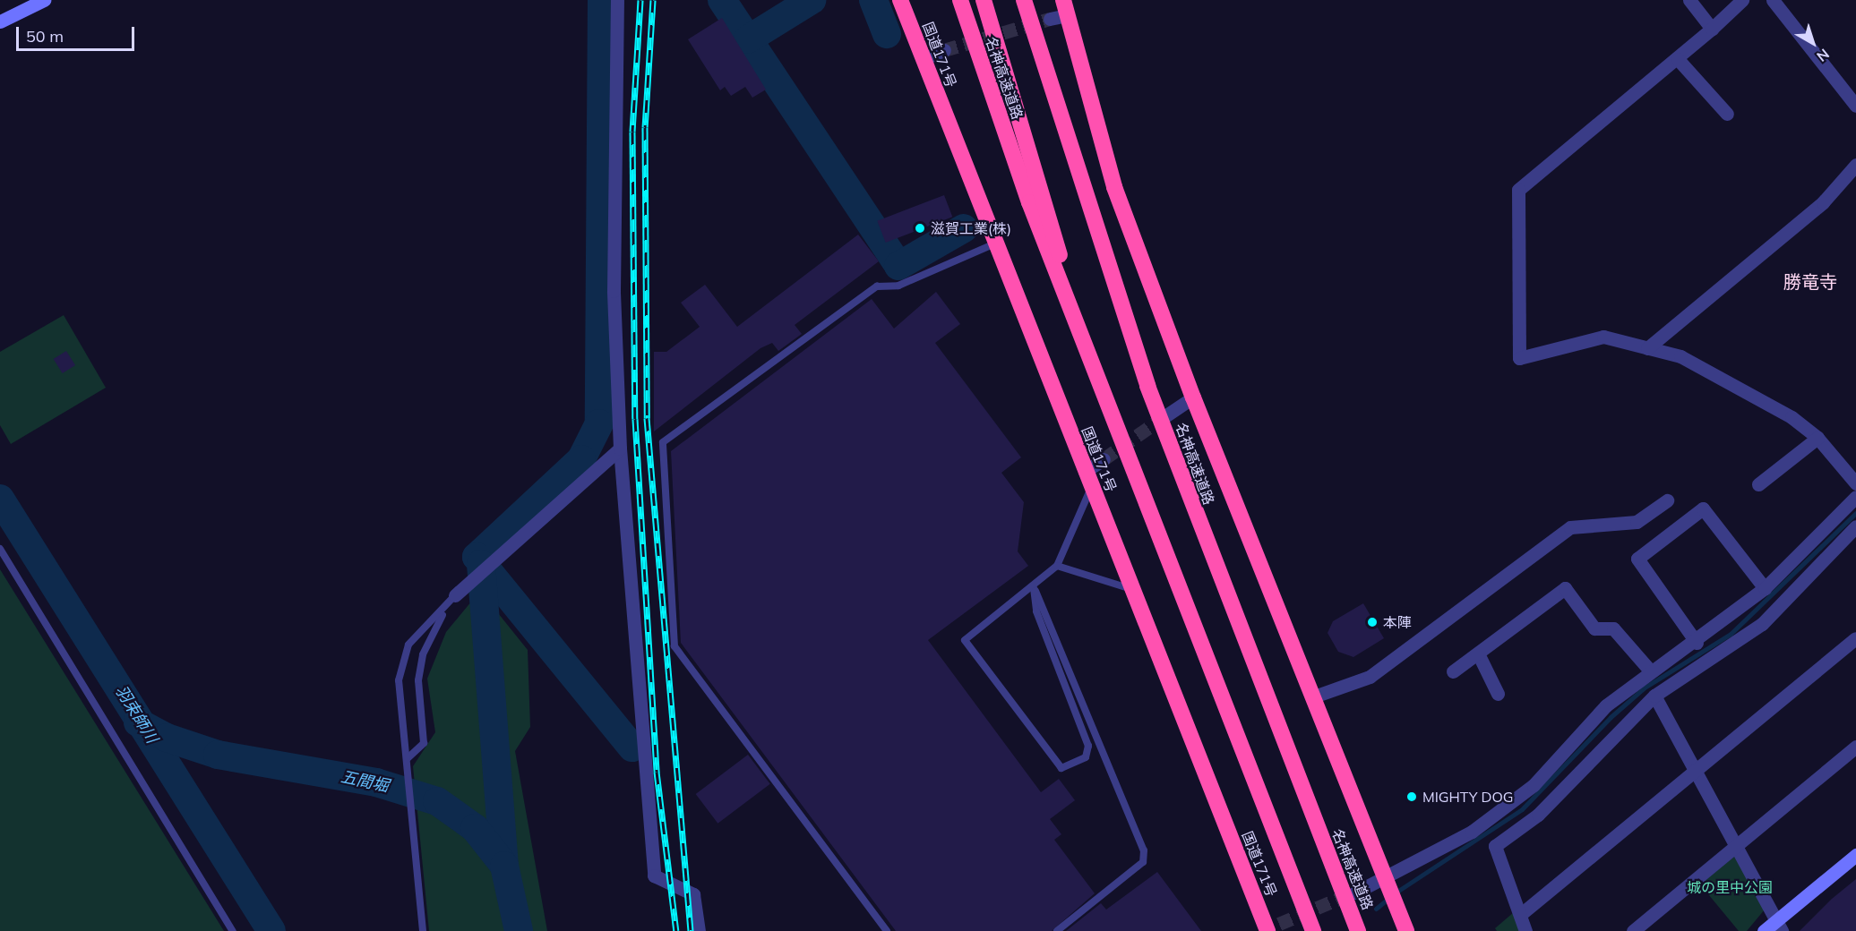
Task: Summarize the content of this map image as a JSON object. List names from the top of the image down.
{
  "streets": {
    "highway": ["国道171号", "名神高速道路"]
  },
  "districts": ["勝竜寺"],
  "water": ["羽束師川", "五間堀"],
  "parks": ["城の里中公園"],
  "places": ["滋賀工業(株)", "本陣", "MIGHTY DOG"],
  "scale_bar": "50 m",
  "north": "bottom right"
}
